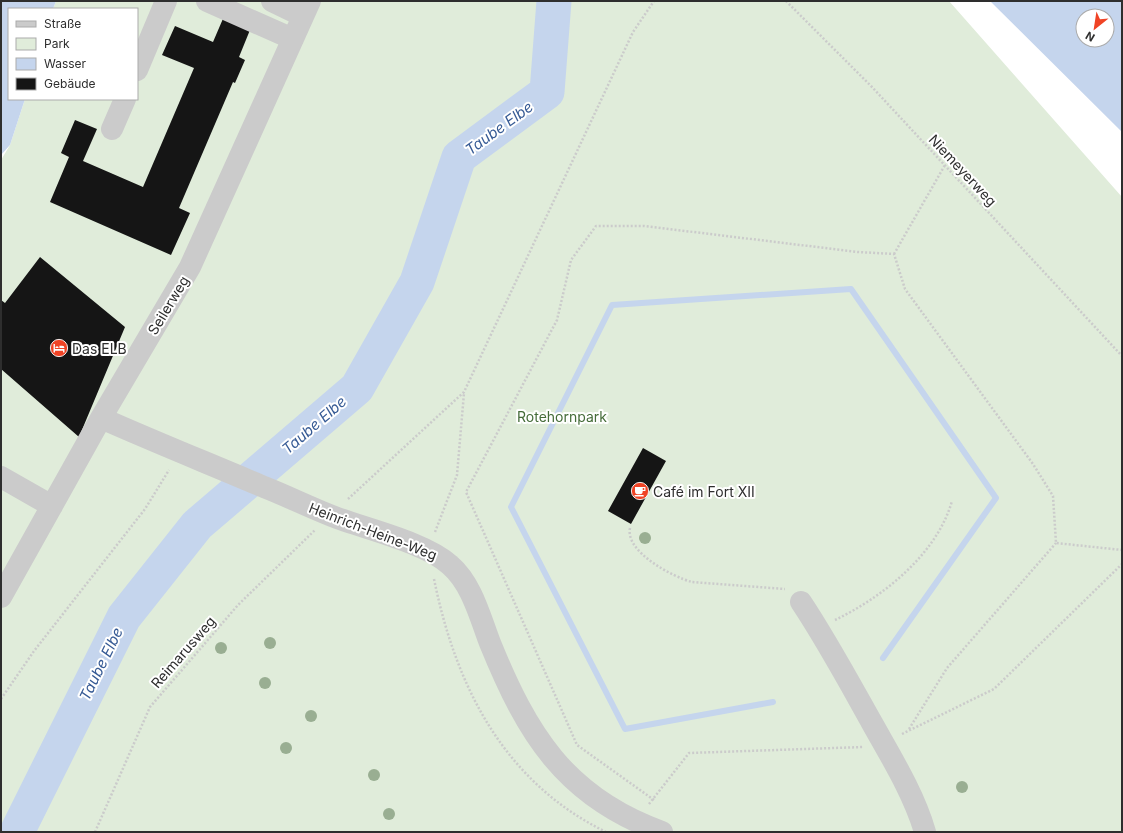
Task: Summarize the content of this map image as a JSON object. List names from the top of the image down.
{
  "streets": {
    "street": ["Seilerweg", "Heinrich-Heine-Weg"],
    "path": ["Niemeyerweg", "Reimarusweg"]
  },
  "crossings": [
    ["Seilerweg", "Heinrich-Heine-Weg"],
    ["Heinrich-Heine-Weg", "Reimarusweg"]
  ],
  "water": ["Taube Elbe"],
  "parks": ["Rotehornpark"],
  "places": {
    "hotel": ["Das ELB"],
    "cafe": ["Café im Fort XII"]
  },
  "legend": [
    "Straße",
    "Park",
    "Wasser",
    "Gebäude"
  ],
  "north": "bottom left"
}
